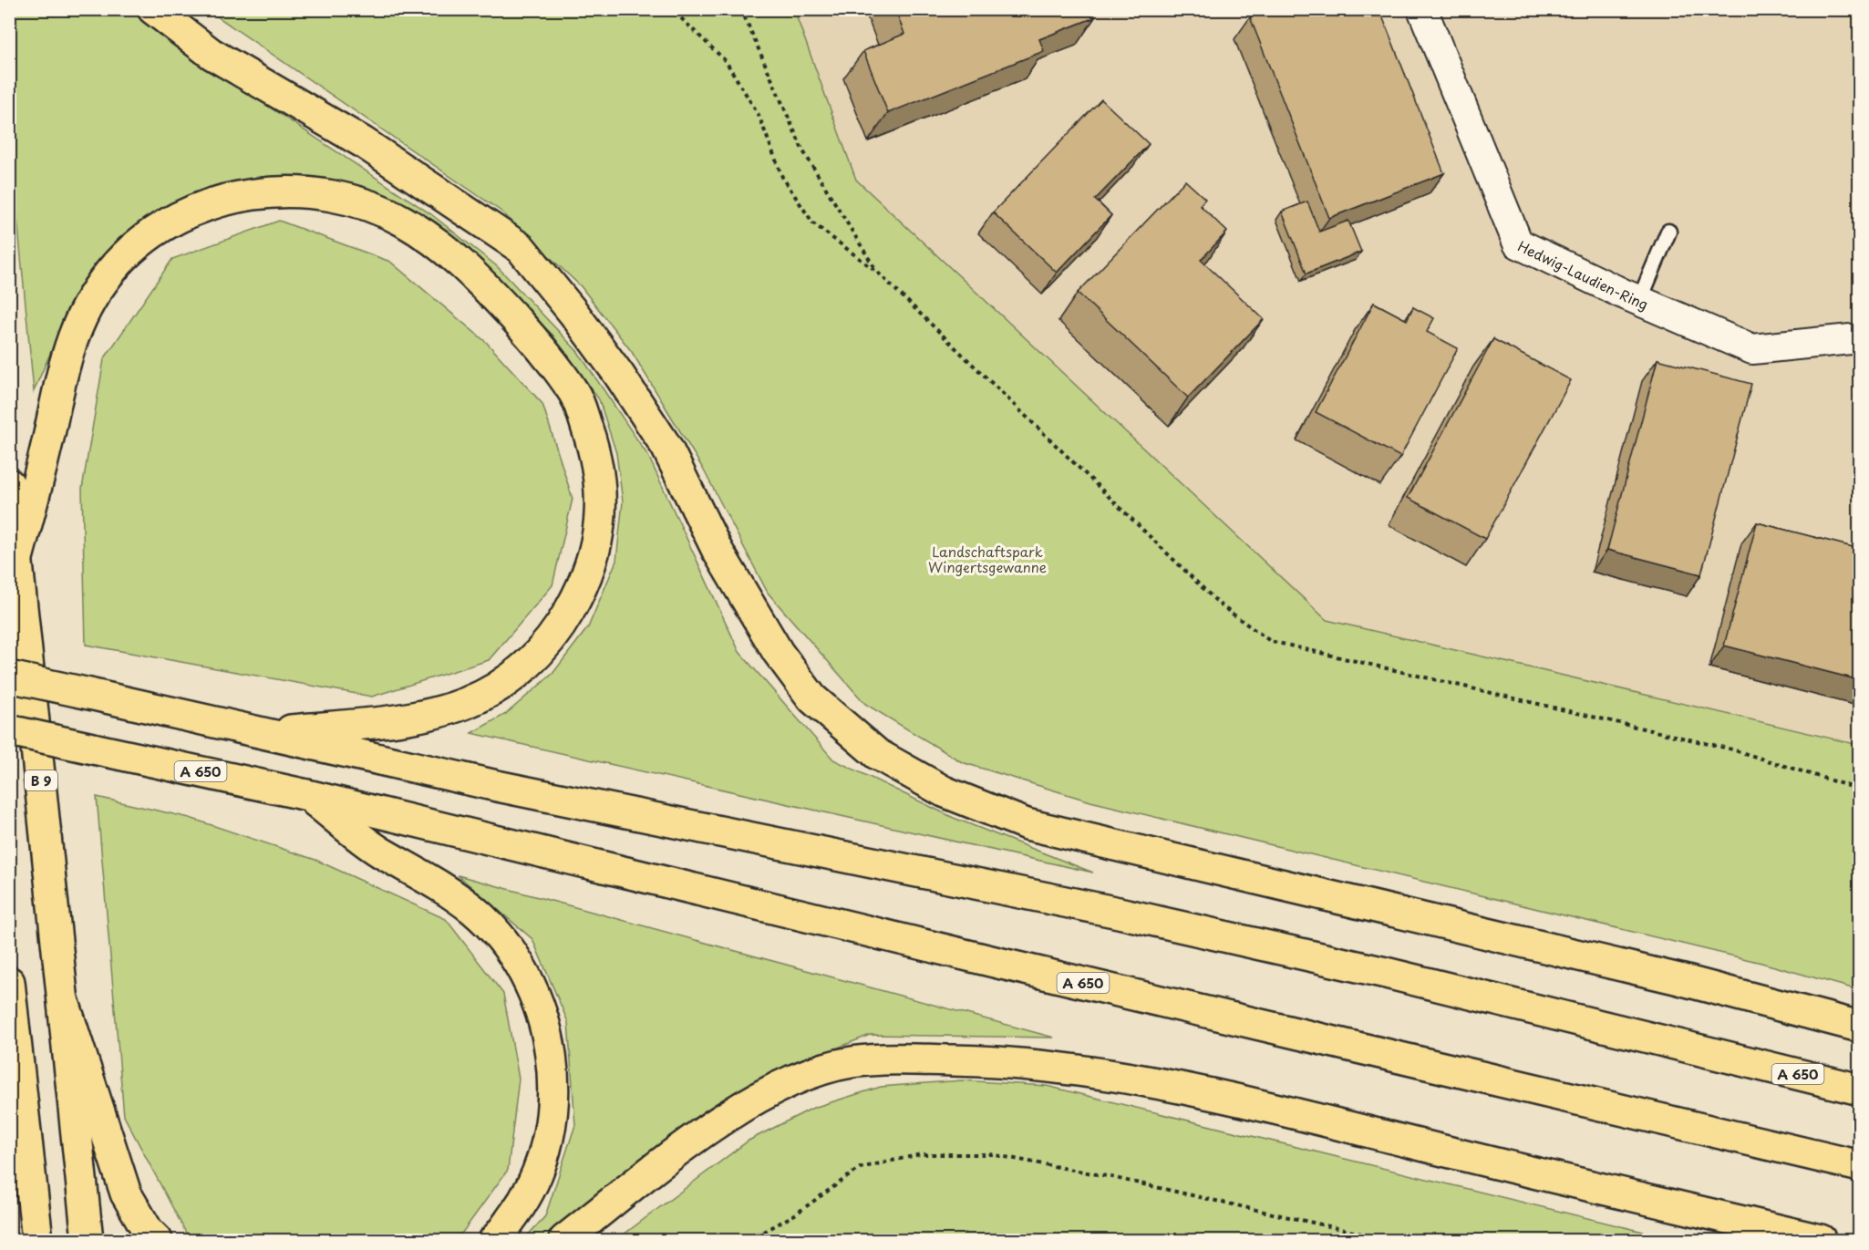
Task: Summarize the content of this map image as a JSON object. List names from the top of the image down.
{
  "streets": {
    "highway": ["A 650", "B 9"],
    "street": ["Hedwig-Laudien-Ring"]
  },
  "parks": ["Landschaftspark Wingertsgewanne"]
}
